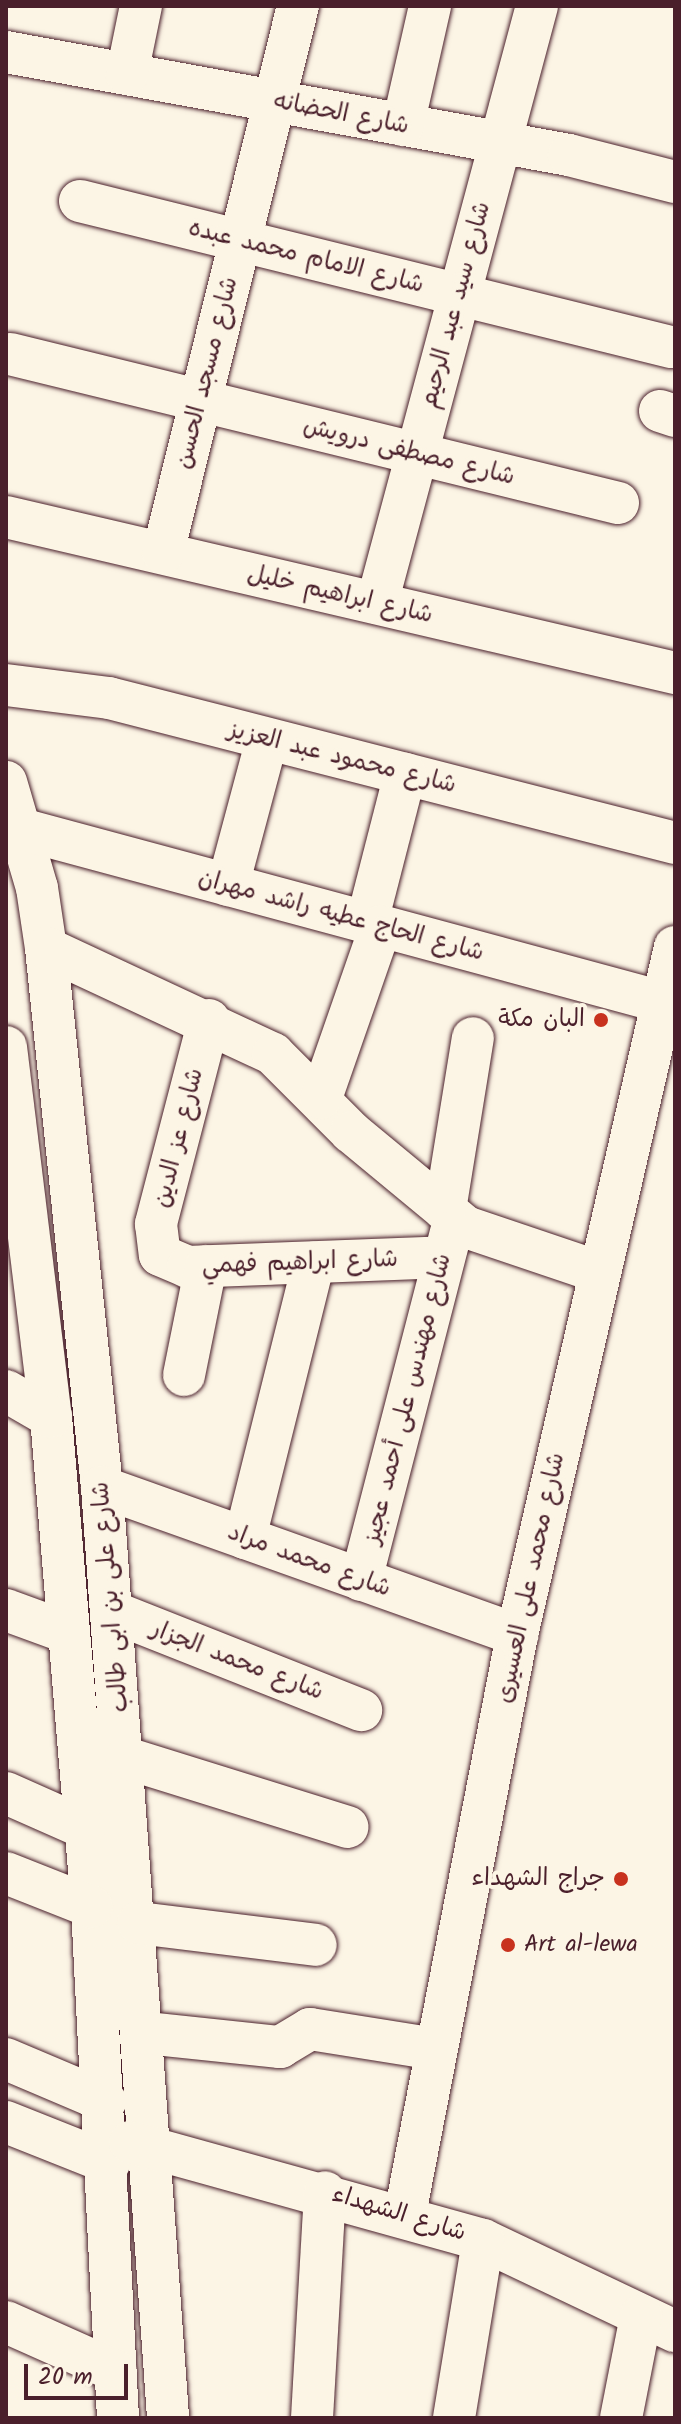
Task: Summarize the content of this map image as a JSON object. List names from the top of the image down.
{
  "streets": {
    "street": [
      "شارع الحضانه",
      "شارع الامام محمد عبده",
      "شارع سيد عبد الرحيم",
      "شارع مسجد الحسن",
      "شارع مصطفى درويش",
      "شارع ابراهيم خليل",
      "شارع محمود عبد العزيز",
      "شارع الحاج عطيه راشد مهران",
      "شارع عز الدين",
      "شارع ابراهيم فهمي",
      "شارع مهندس على أحمد عجيز",
      "شارع محمد مراد",
      "شارع محمد على العسيرى",
      "شارع على بن ابى طالب",
      "شارع محمد الجزار",
      "شارع الشهداء"
    ]
  },
  "crossings": [
    ["شارع الحضانه", "شارع سيد عبد الرحيم"],
    ["شارع الحضانه", "شارع مسجد الحسن"],
    ["شارع الامام محمد عبده", "شارع سيد عبد الرحيم"],
    ["شارع الامام محمد عبده", "شارع مسجد الحسن"],
    ["شارع سيد عبد الرحيم", "شارع مصطفى درويش"],
    ["شارع سيد عبد الرحيم", "شارع ابراهيم خليل"],
    ["شارع مسجد الحسن", "شارع مصطفى درويش"],
    ["شارع مسجد الحسن", "شارع ابراهيم خليل"],
    ["شارع الحاج عطيه راشد مهران", "شارع محمد على العسيرى"],
    ["شارع الحاج عطيه راشد مهران", "شارع على بن ابى طالب"],
    ["شارع عز الدين", "شارع ابراهيم فهمي"],
    ["شارع ابراهيم فهمي", "شارع مهندس على أحمد عجيز"],
    ["شارع مهندس على أحمد عجيز", "شارع محمد مراد"],
    ["شارع محمد مراد", "شارع محمد على العسيرى"],
    ["شارع محمد مراد", "شارع على بن ابى طالب"],
    ["شارع محمد على العسيرى", "شارع الشهداء"],
    ["شارع على بن ابى طالب", "شارع محمد الجزار"],
    ["شارع على بن ابى طالب", "شارع الشهداء"]
  ],
  "places": ["البان مكة", "جراج الشهداء", "Art al-lewa"],
  "scale_bar": "20 m"
}
